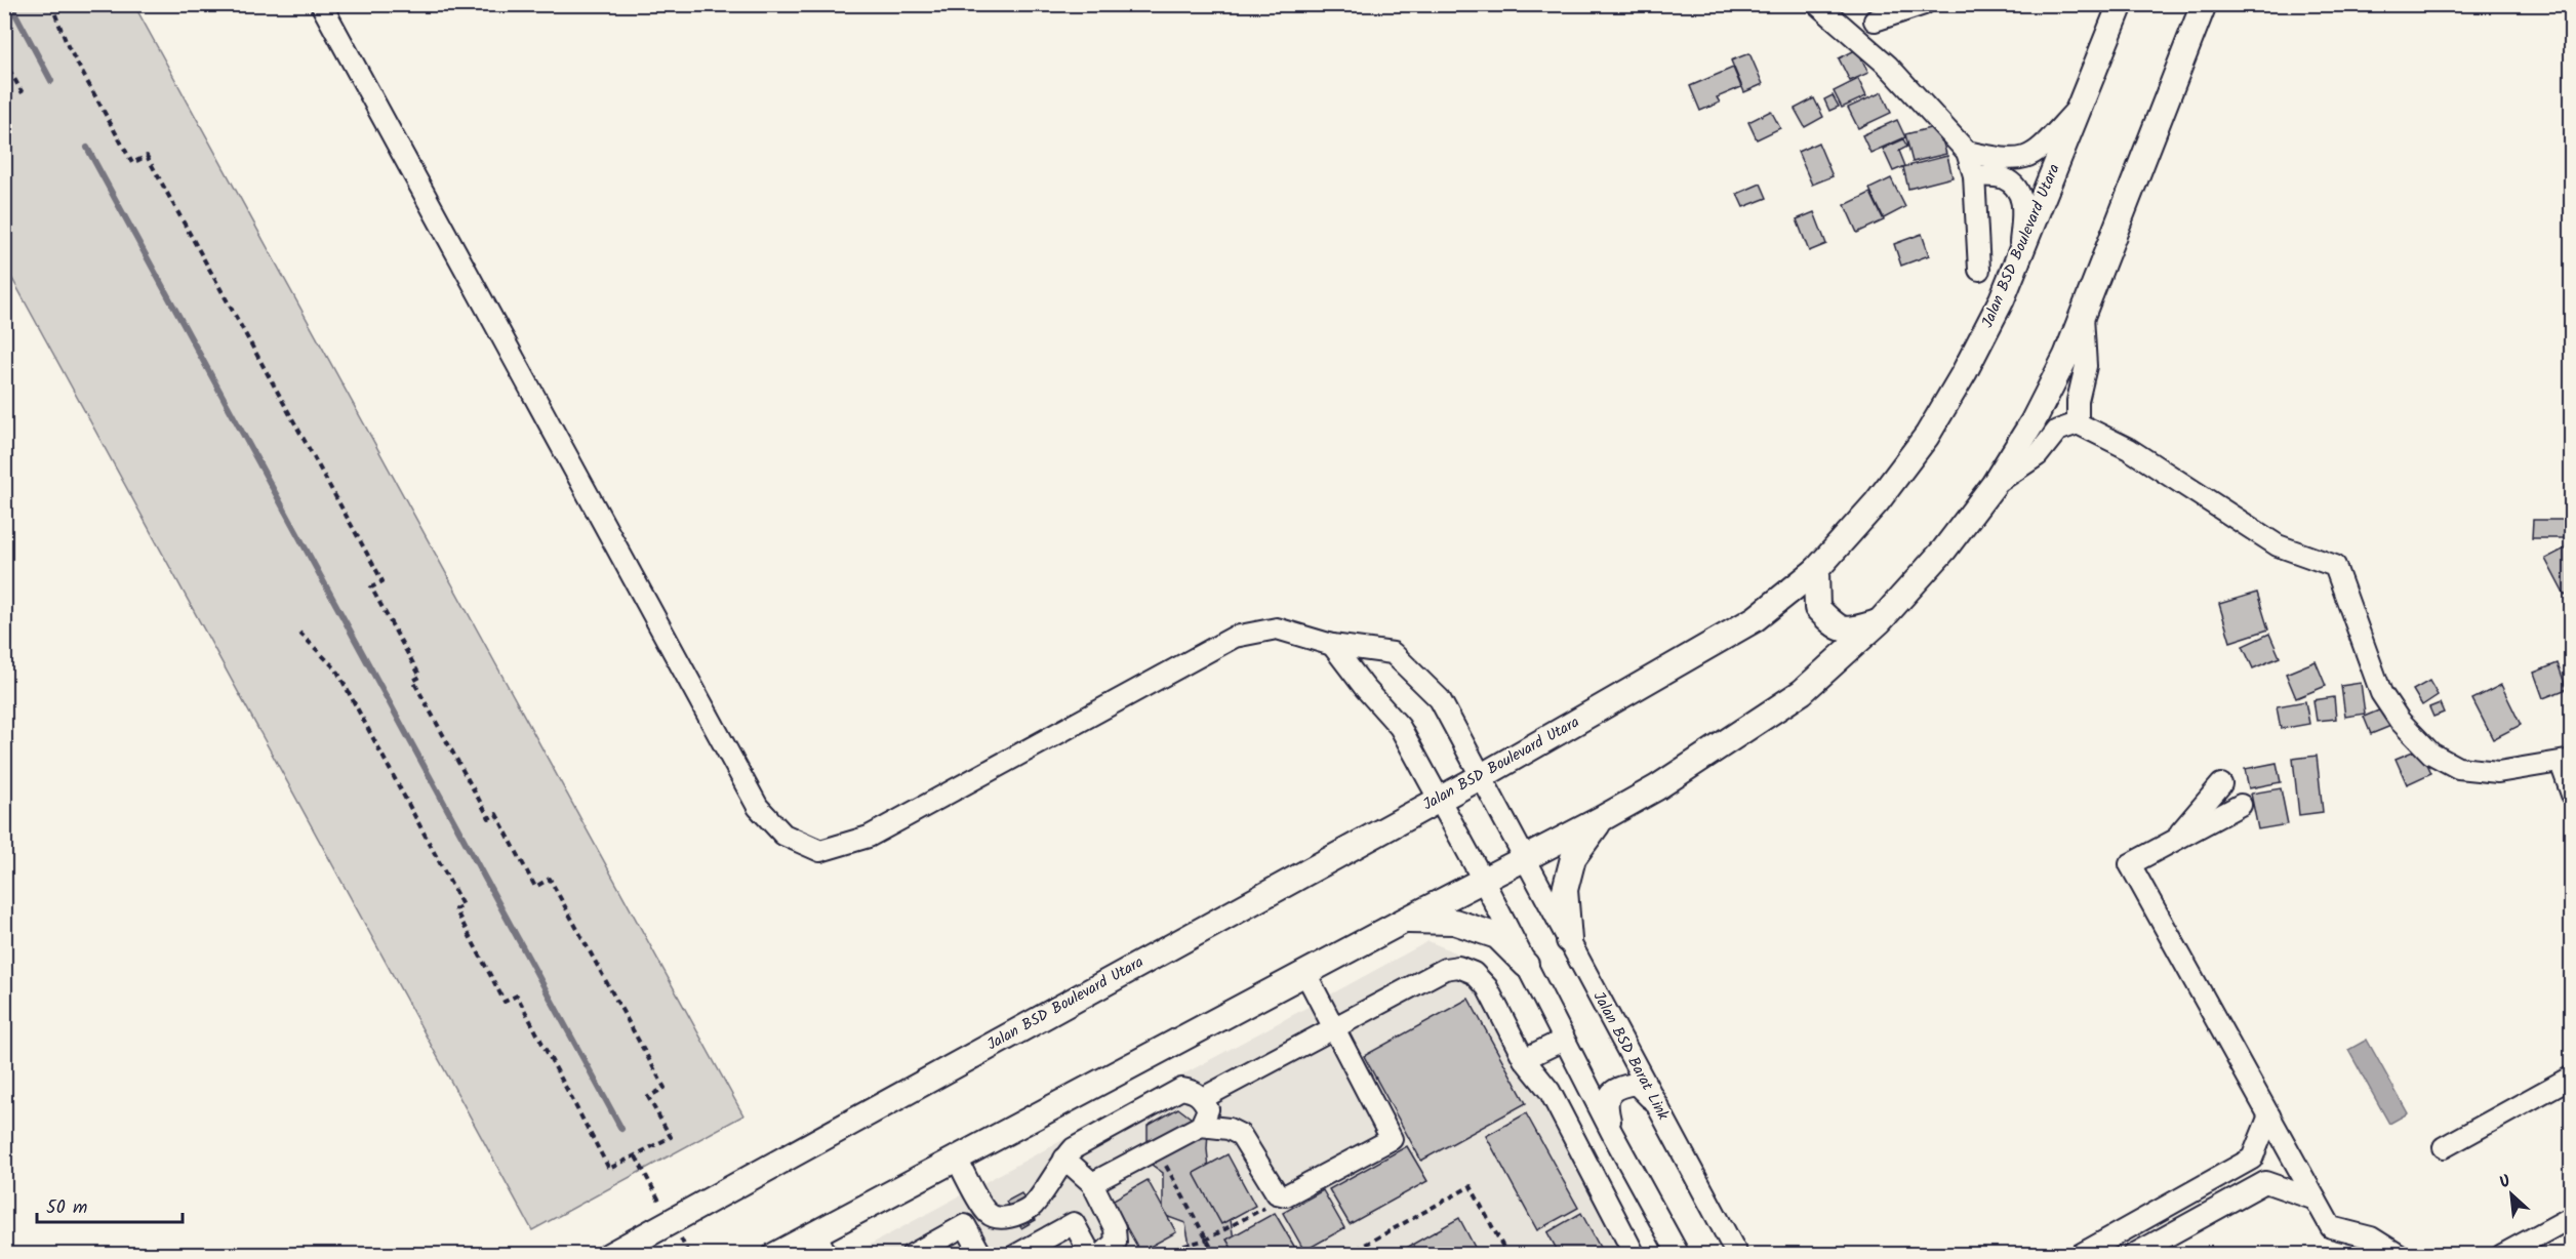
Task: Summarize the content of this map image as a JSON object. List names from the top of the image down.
{
  "streets": {
    "main road": ["Jalan BSD Boulevard Utara"],
    "street": ["Jalan BSD Barat Link"]
  },
  "crossings": [
    ["Jalan BSD Boulevard Utara", "Jalan BSD Barat Link"]
  ],
  "scale_bar": "50 m",
  "north": "top left"
}
